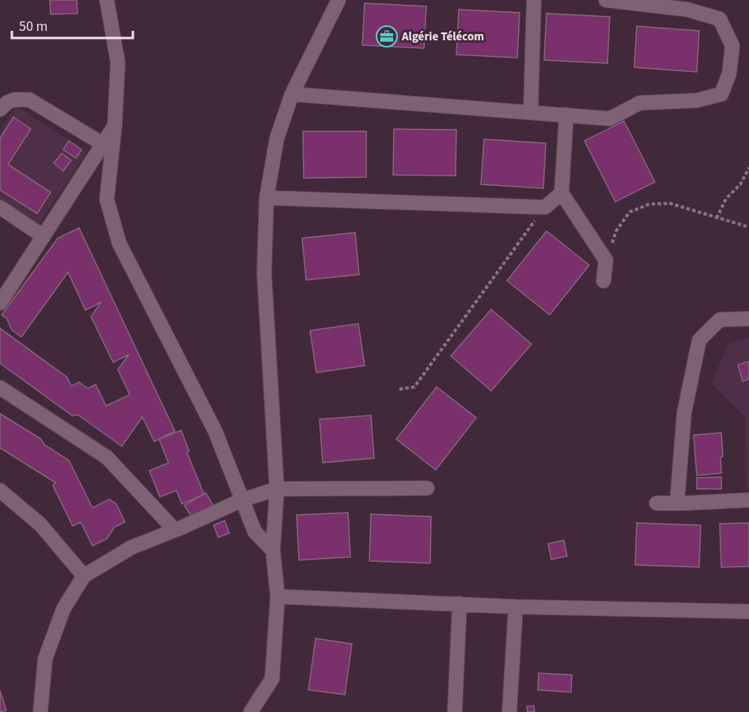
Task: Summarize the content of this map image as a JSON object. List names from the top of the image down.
{
  "places": {
    "office": ["Algérie Télécom"]
  },
  "scale_bar": "50 m"
}
